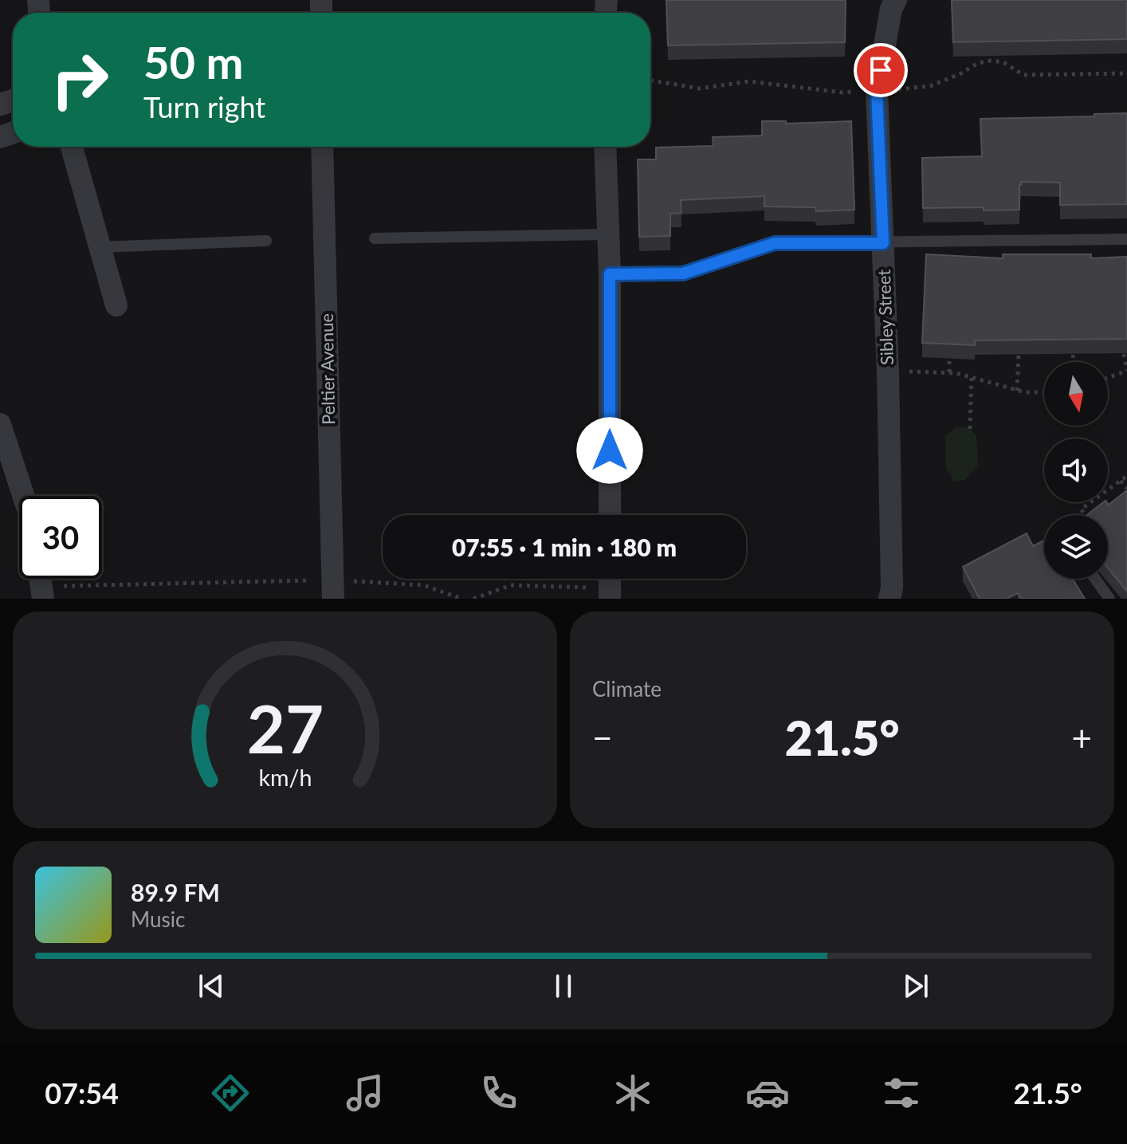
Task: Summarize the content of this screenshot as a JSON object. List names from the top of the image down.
{
  "streets": {
    "street": ["Sibley Street", "Peltier Avenue"]
  },
  "north": "bottom",
  "page": {
    "turn": ["50 m", "Turn right"],
    "limit": "30",
    "trip": "07:55 · 1 min · 180 m",
    "tile": "Climate",
    "heat": ["−", "21.5°", "+"],
    "song": ["89.9 FM", "Music"],
    "tabs": ["07:54", "21.5°"],
    "gauge": ["27", "km/h"]
  }
}
